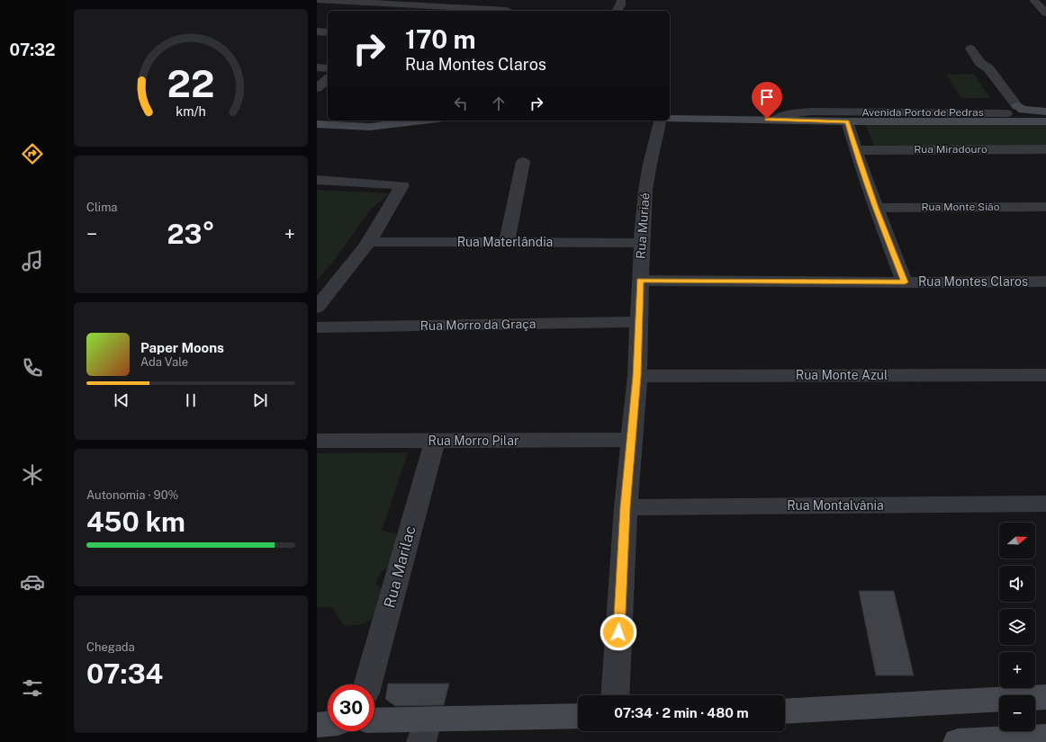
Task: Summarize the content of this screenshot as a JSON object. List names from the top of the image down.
{
  "streets": {
    "main road": ["Avenida Porto de Pedras"],
    "street": [
      "Rua Miradouro",
      "Rua Monte Sião",
      "Rua Muriaé",
      "Rua Materlândia",
      "Rua Montes Claros",
      "Rua Morro da Graça",
      "Rua Monte Azul",
      "Rua Morro Pilar",
      "Rua Montalvânia",
      "Rua Marilac"
    ]
  },
  "crossings": [
    ["Rua Muriaé", "Rua Materlândia"],
    ["Rua Muriaé", "Rua Montes Claros"],
    ["Rua Muriaé", "Rua Morro da Graça"],
    ["Rua Muriaé", "Rua Monte Azul"],
    ["Rua Muriaé", "Rua Morro Pilar"],
    ["Rua Muriaé", "Rua Montalvânia"],
    ["Rua Morro Pilar", "Rua Marilac"]
  ],
  "north": "right",
  "page": {
    "tabs": "07:32",
    "turn": ["170 m", "Rua Montes Claros"],
    "tile": [
      "Clima",
      ["Autonomia · 90%", "450 km"],
      ["Chegada", "07:34"]
    ],
    "heat": ["−", "23°", "+"],
    "song": ["Paper Moons", "Ada Vale"],
    "map_buttons": ["+", "−"],
    "limit": "30",
    "trip": "07:34 · 2 min · 480 m",
    "gauge": ["22", "km/h"]
  }
}
